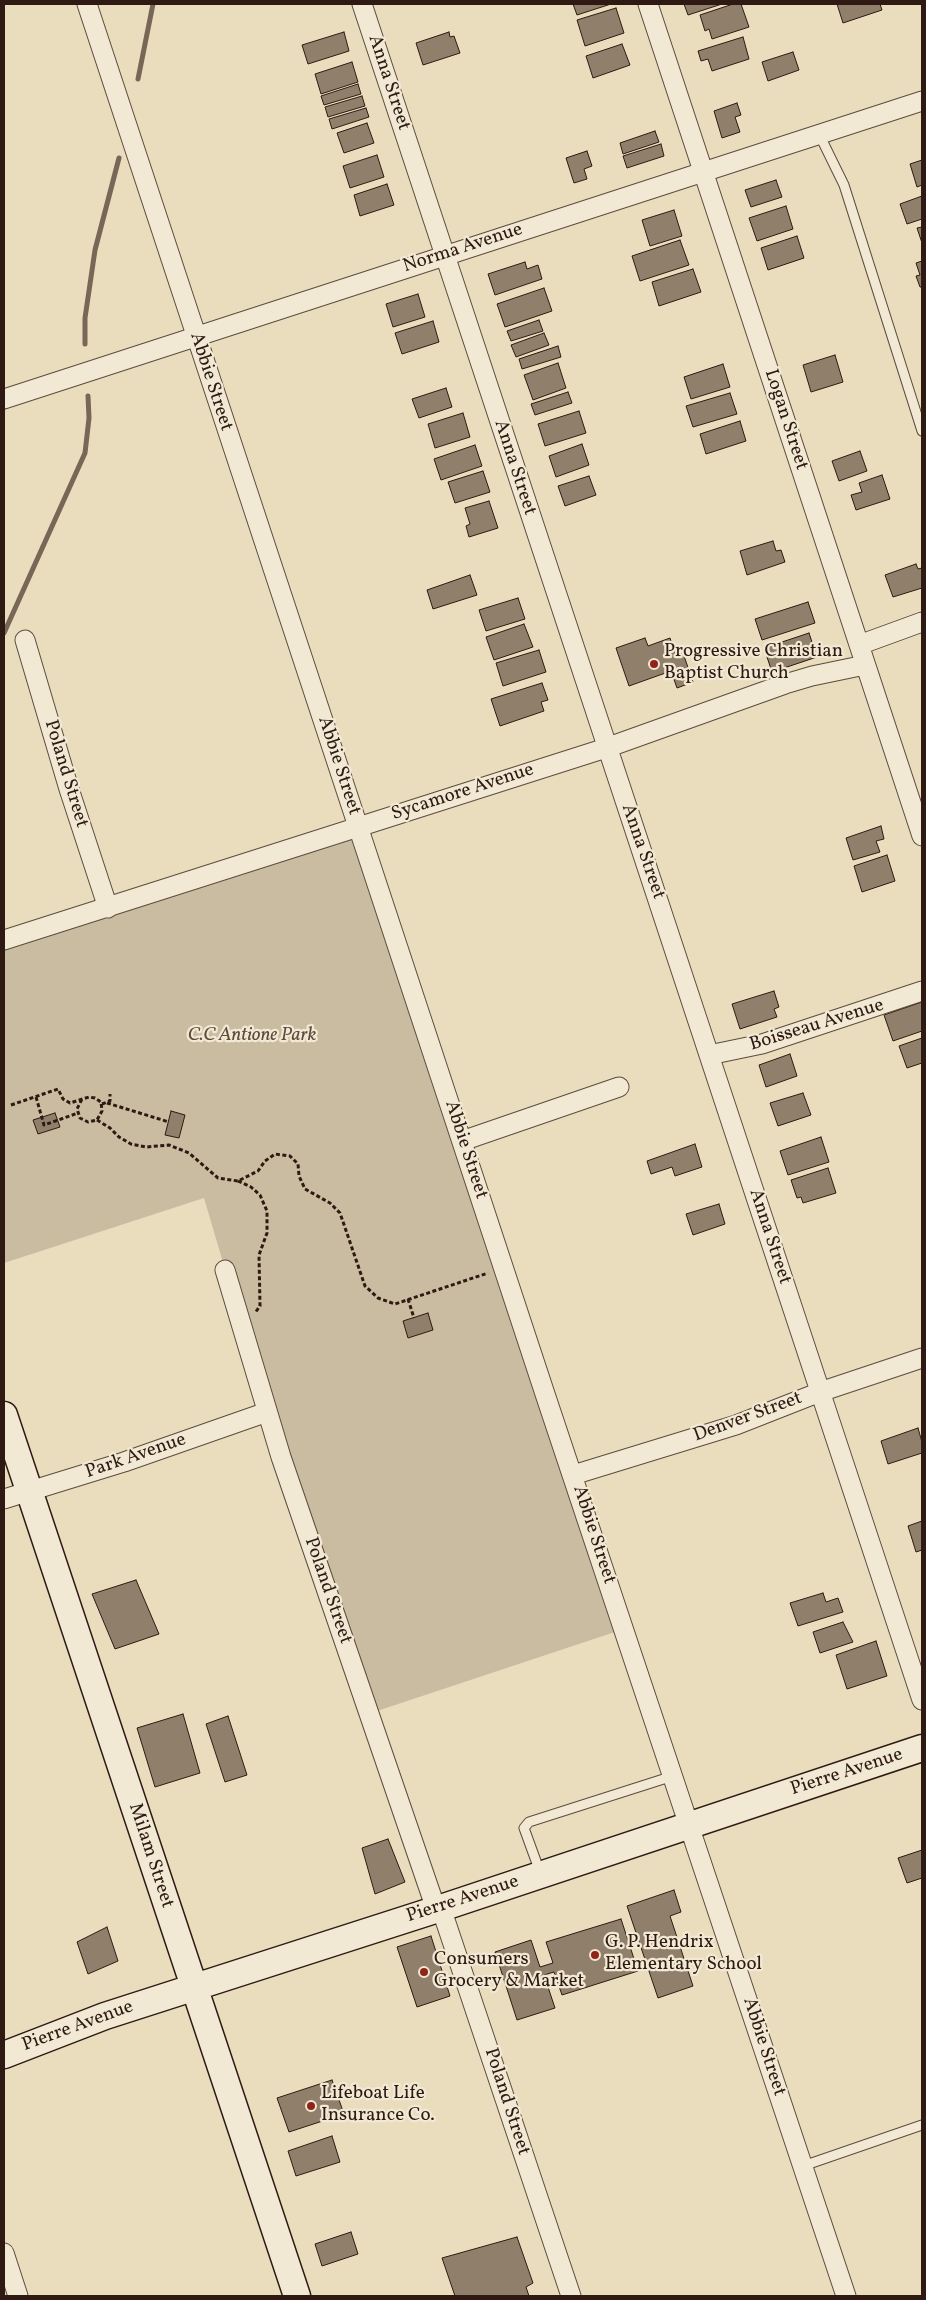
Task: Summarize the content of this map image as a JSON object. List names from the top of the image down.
{
  "streets": {
    "main road": ["Pierre Avenue", "Milam Street"],
    "street": [
      "Anna Street",
      "Norma Avenue",
      "Abbie Street",
      "Logan Street",
      "Poland Street",
      "Sycamore Avenue",
      "Boisseau Avenue",
      "Denver Street",
      "Park Avenue"
    ]
  },
  "crossings": [
    ["Anna Street", "Norma Avenue"],
    ["Anna Street", "Sycamore Avenue"],
    ["Anna Street", "Boisseau Avenue"],
    ["Anna Street", "Denver Street"],
    ["Norma Avenue", "Abbie Street"],
    ["Norma Avenue", "Logan Street"],
    ["Abbie Street", "Sycamore Avenue"],
    ["Abbie Street", "Denver Street"],
    ["Abbie Street", "Pierre Avenue"],
    ["Logan Street", "Sycamore Avenue"],
    ["Poland Street", "Sycamore Avenue"],
    ["Poland Street", "Park Avenue"],
    ["Poland Street", "Pierre Avenue"],
    ["Park Avenue", "Milam Street"],
    ["Pierre Avenue", "Milam Street"]
  ],
  "parks": ["C.C Antione Park"],
  "places": [
    "Progressive Christian Baptist Church",
    "G. P. Hendrix Elementary School",
    "Consumers Grocery & Market",
    "Lifeboat Life Insurance Co."
  ]
}
